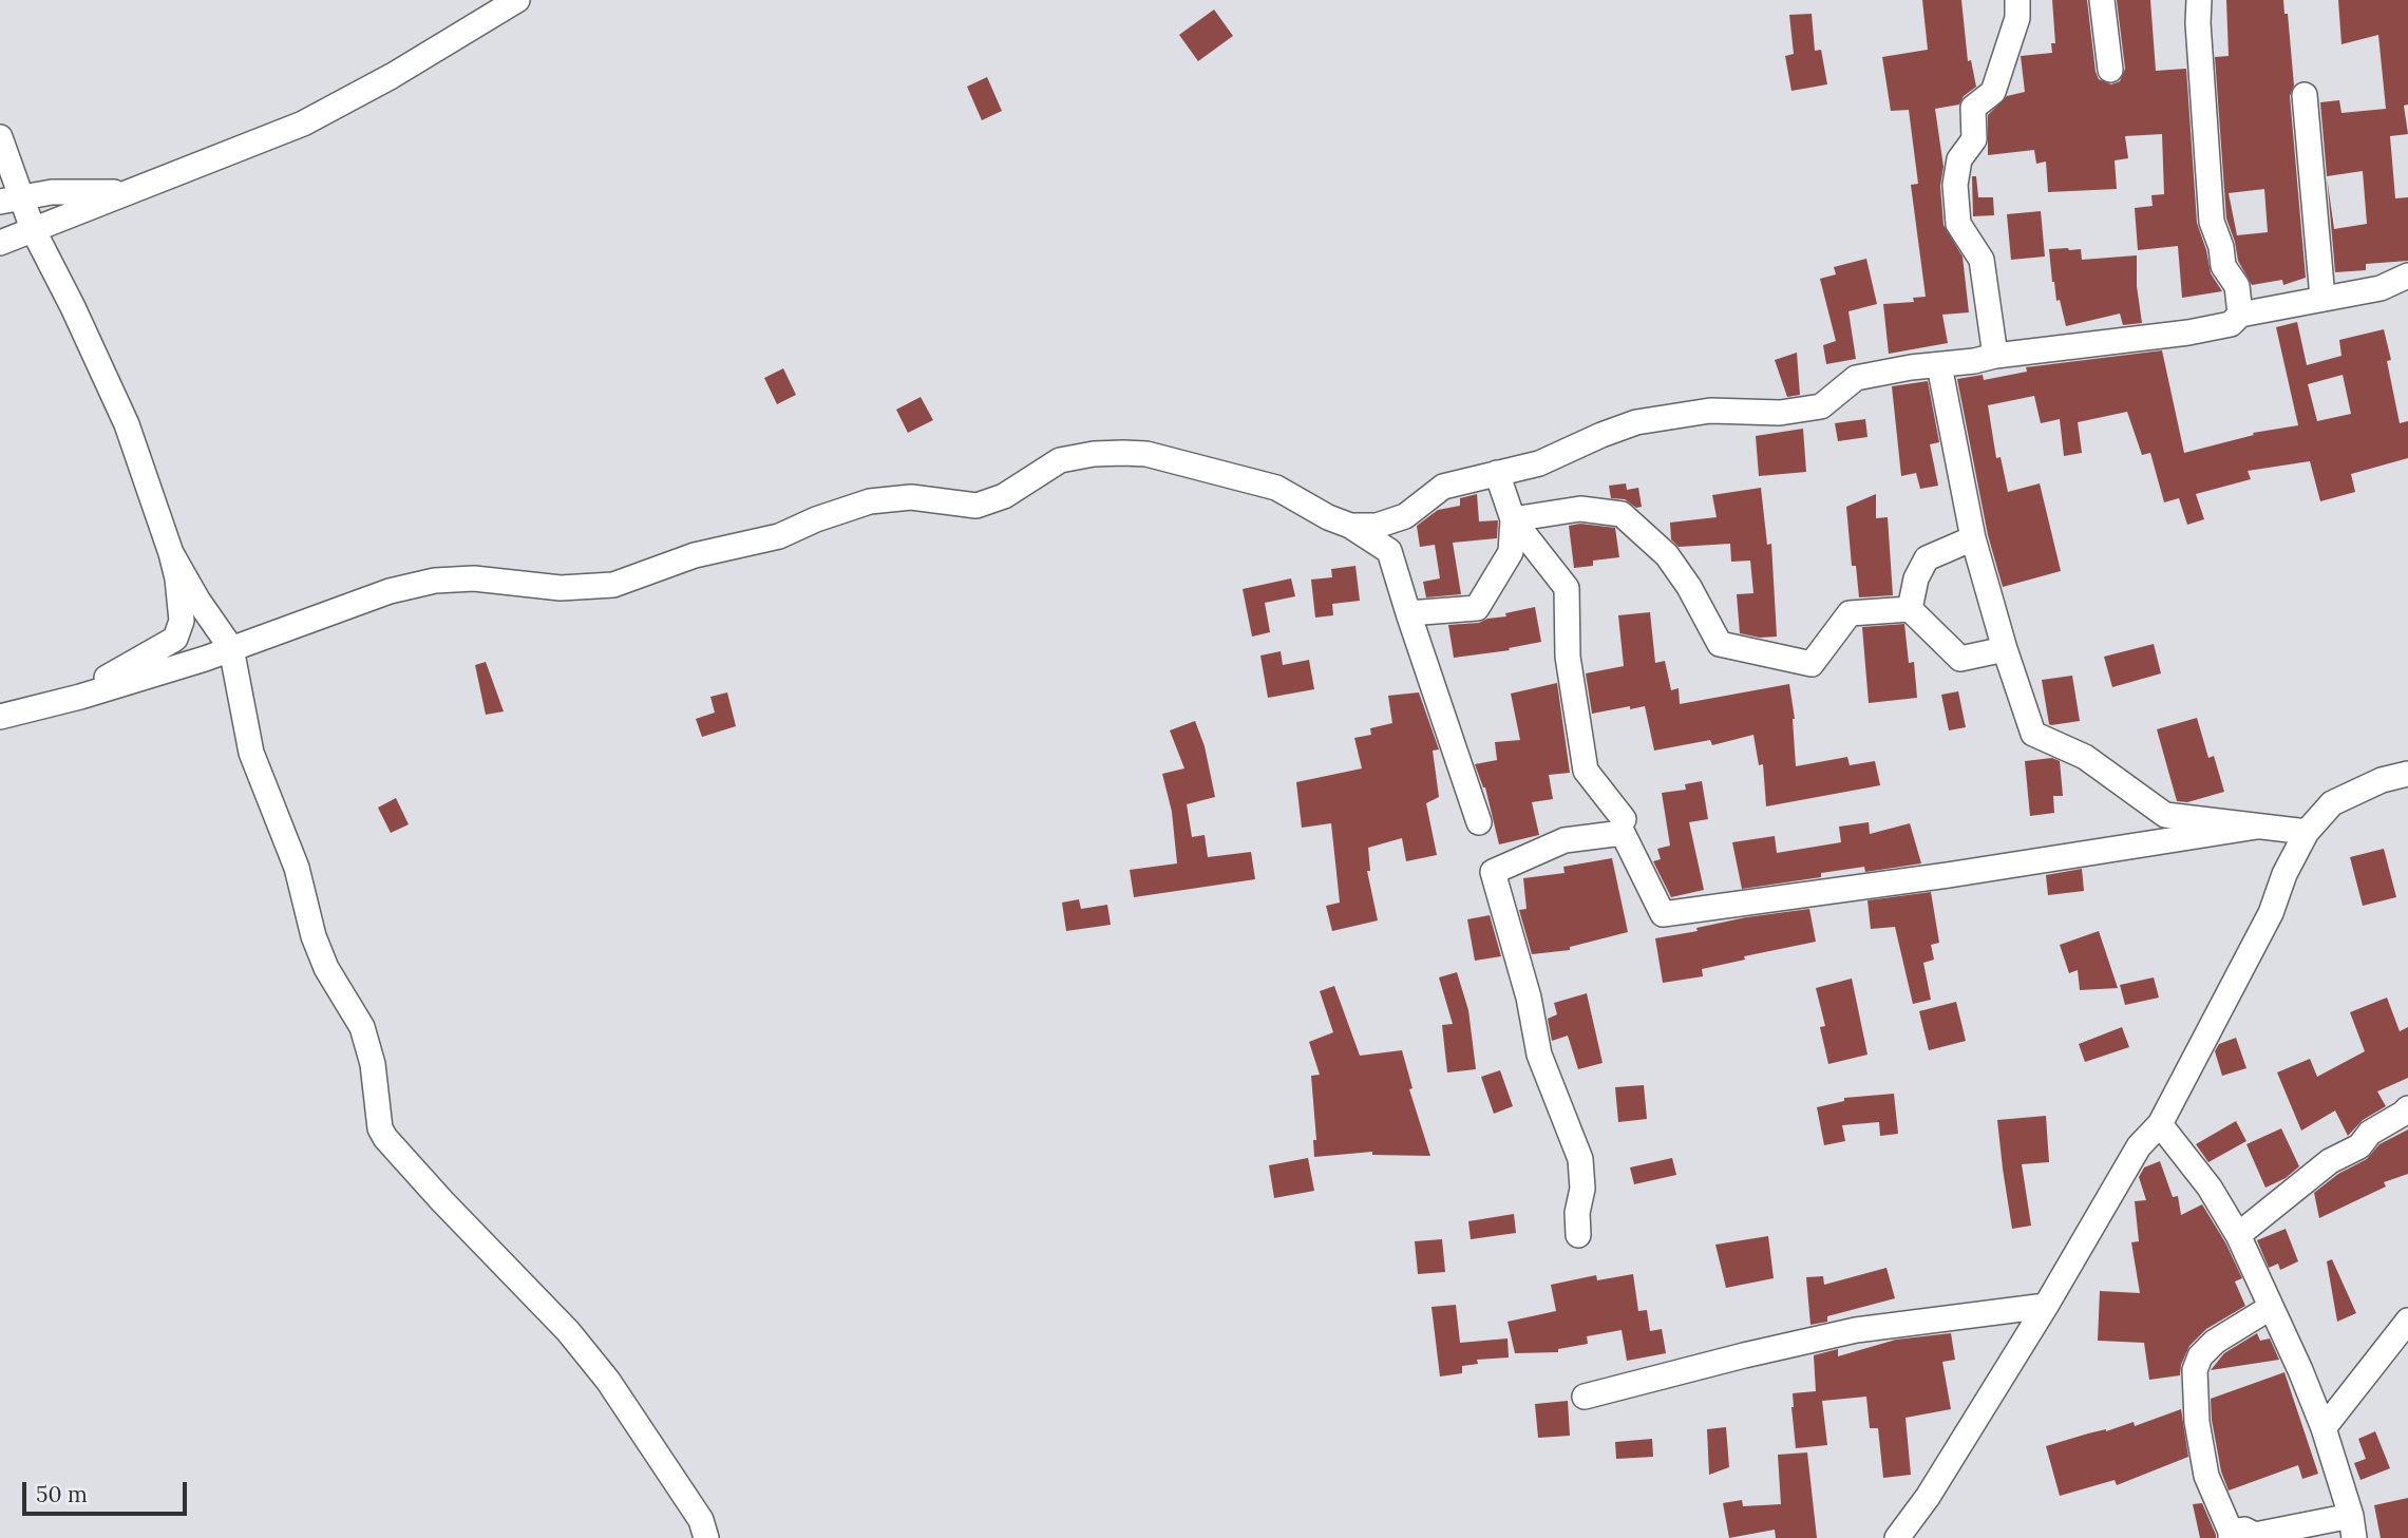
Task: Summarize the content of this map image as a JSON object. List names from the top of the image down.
{
  "scale_bar": "50 m"
}
